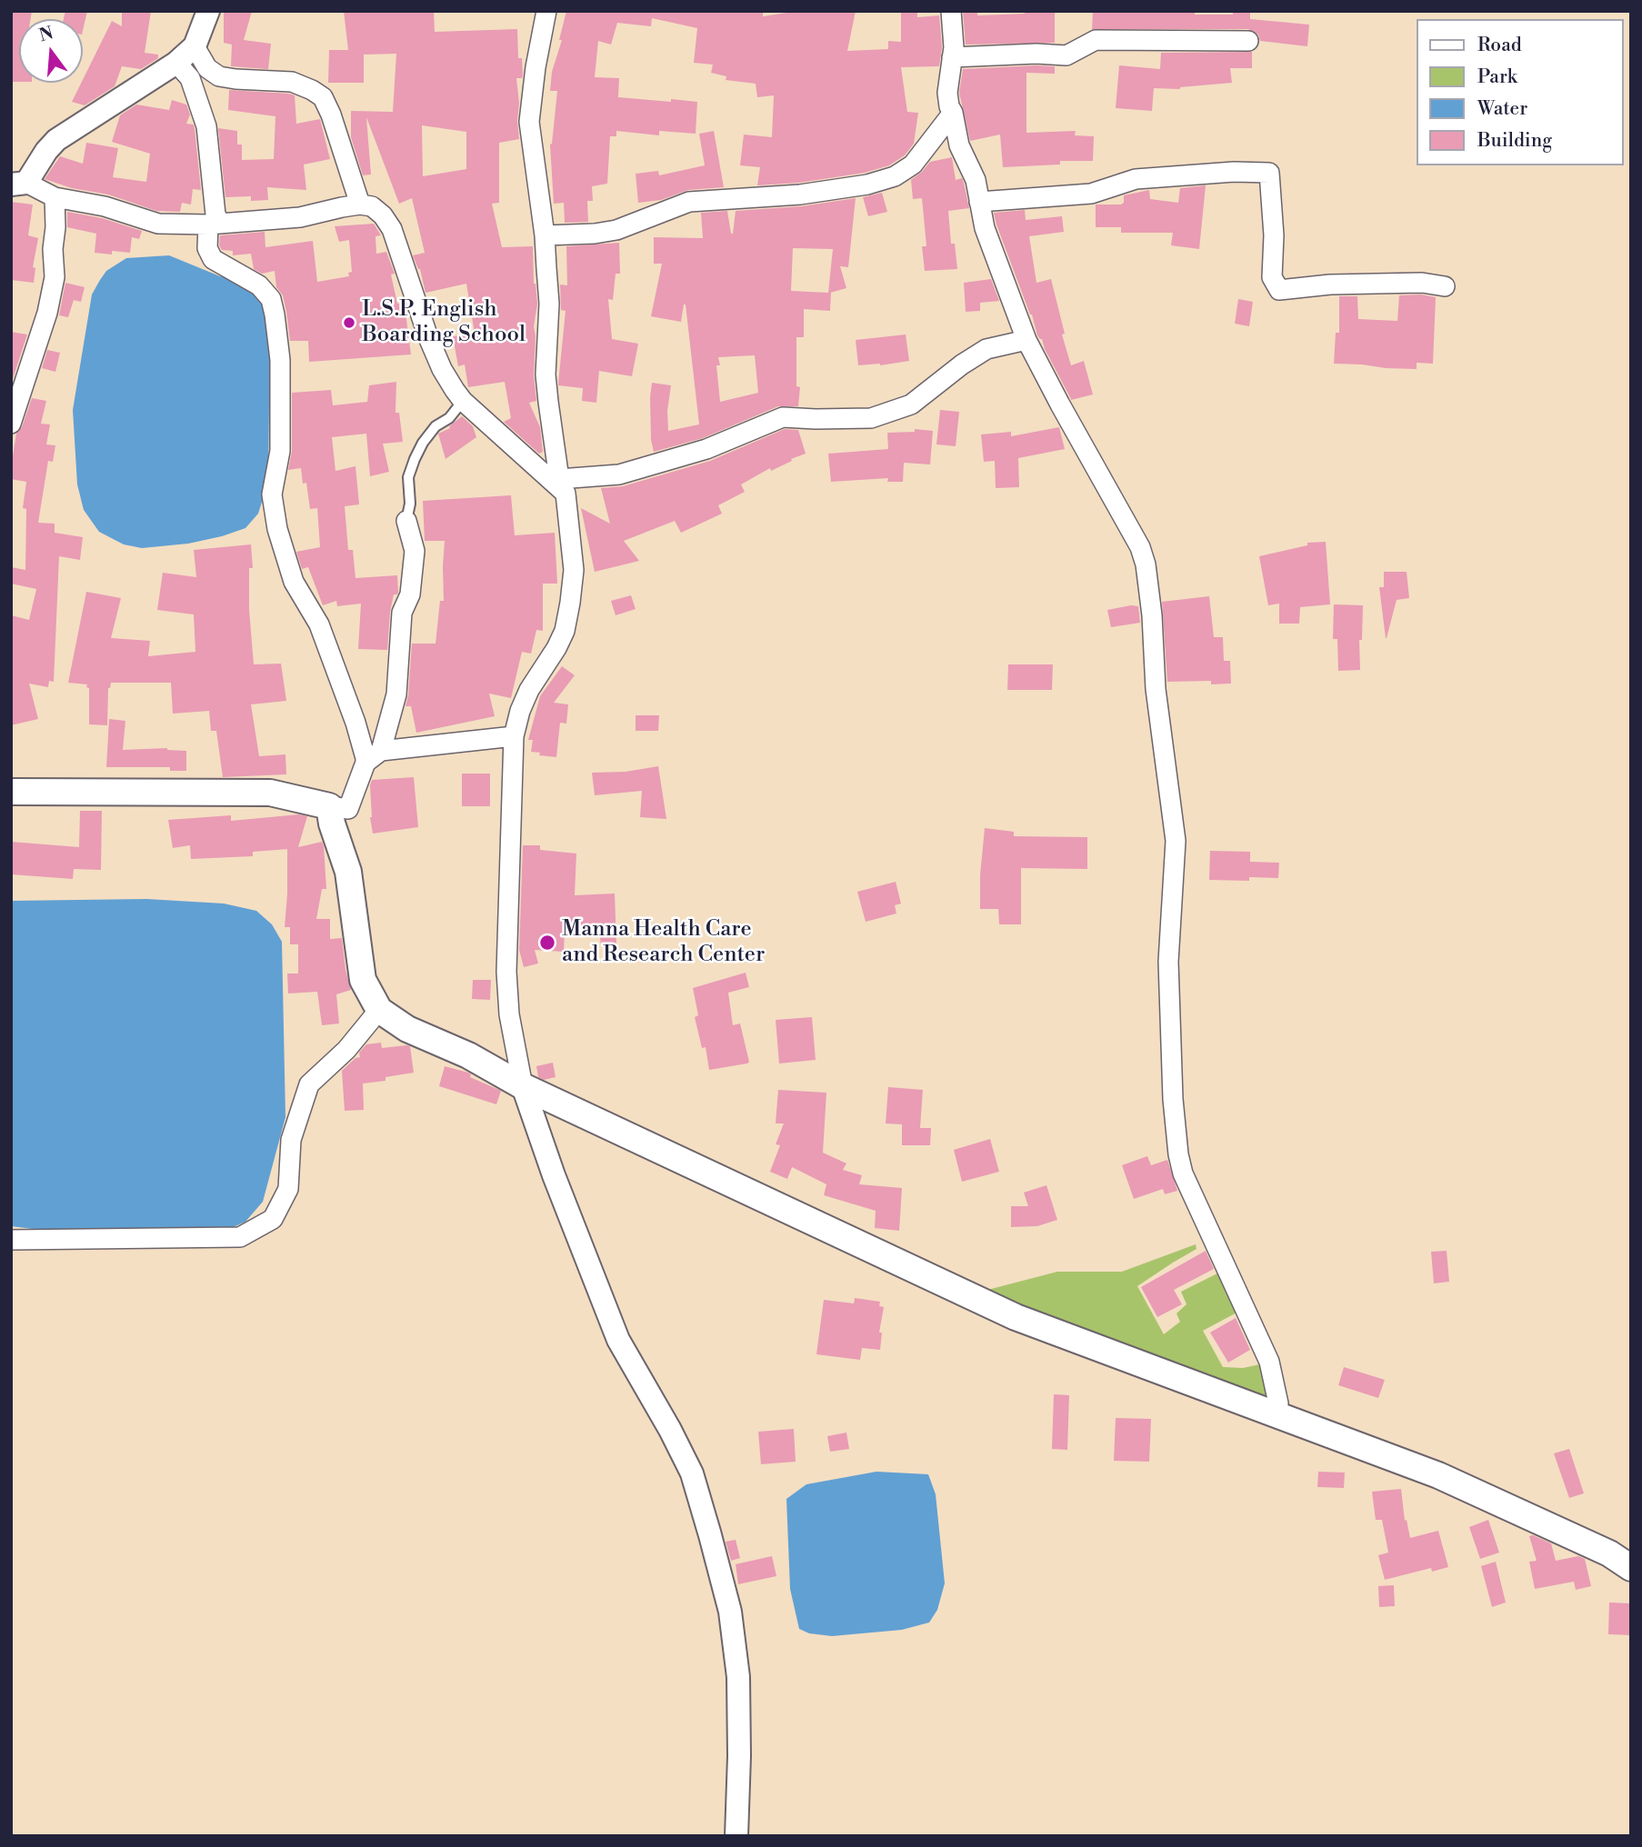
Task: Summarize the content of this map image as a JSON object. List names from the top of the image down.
{
  "places": ["L.S.P. English Boarding School", "Manna Health Care and Research Center"],
  "legend": [
    "Road",
    "Park",
    "Water",
    "Building"
  ],
  "north": "top"
}
